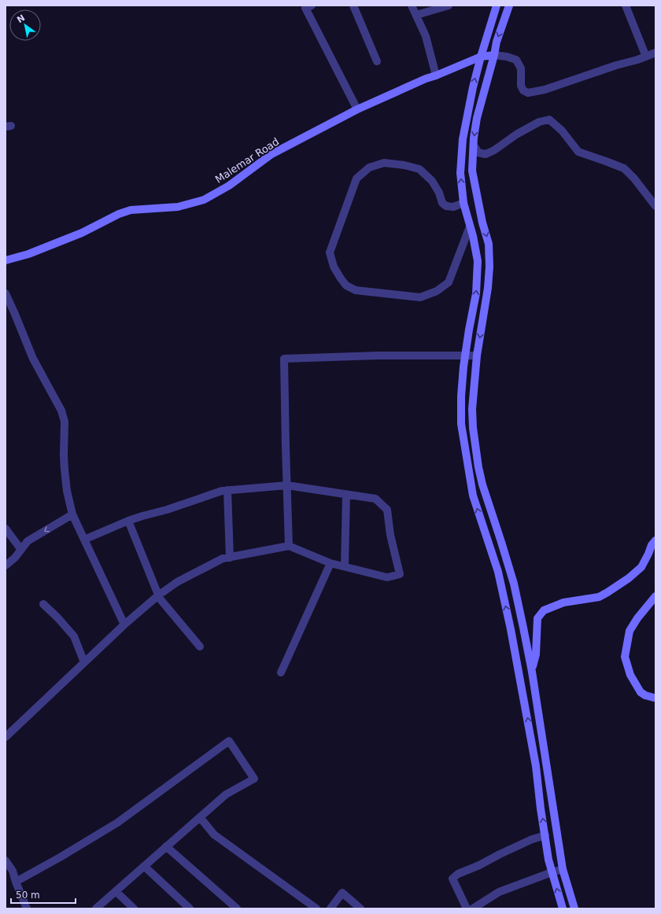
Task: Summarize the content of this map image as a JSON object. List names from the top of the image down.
{
  "streets": {
    "main road": ["Malemar Road"]
  },
  "scale_bar": "50 m",
  "north": "top left"
}
